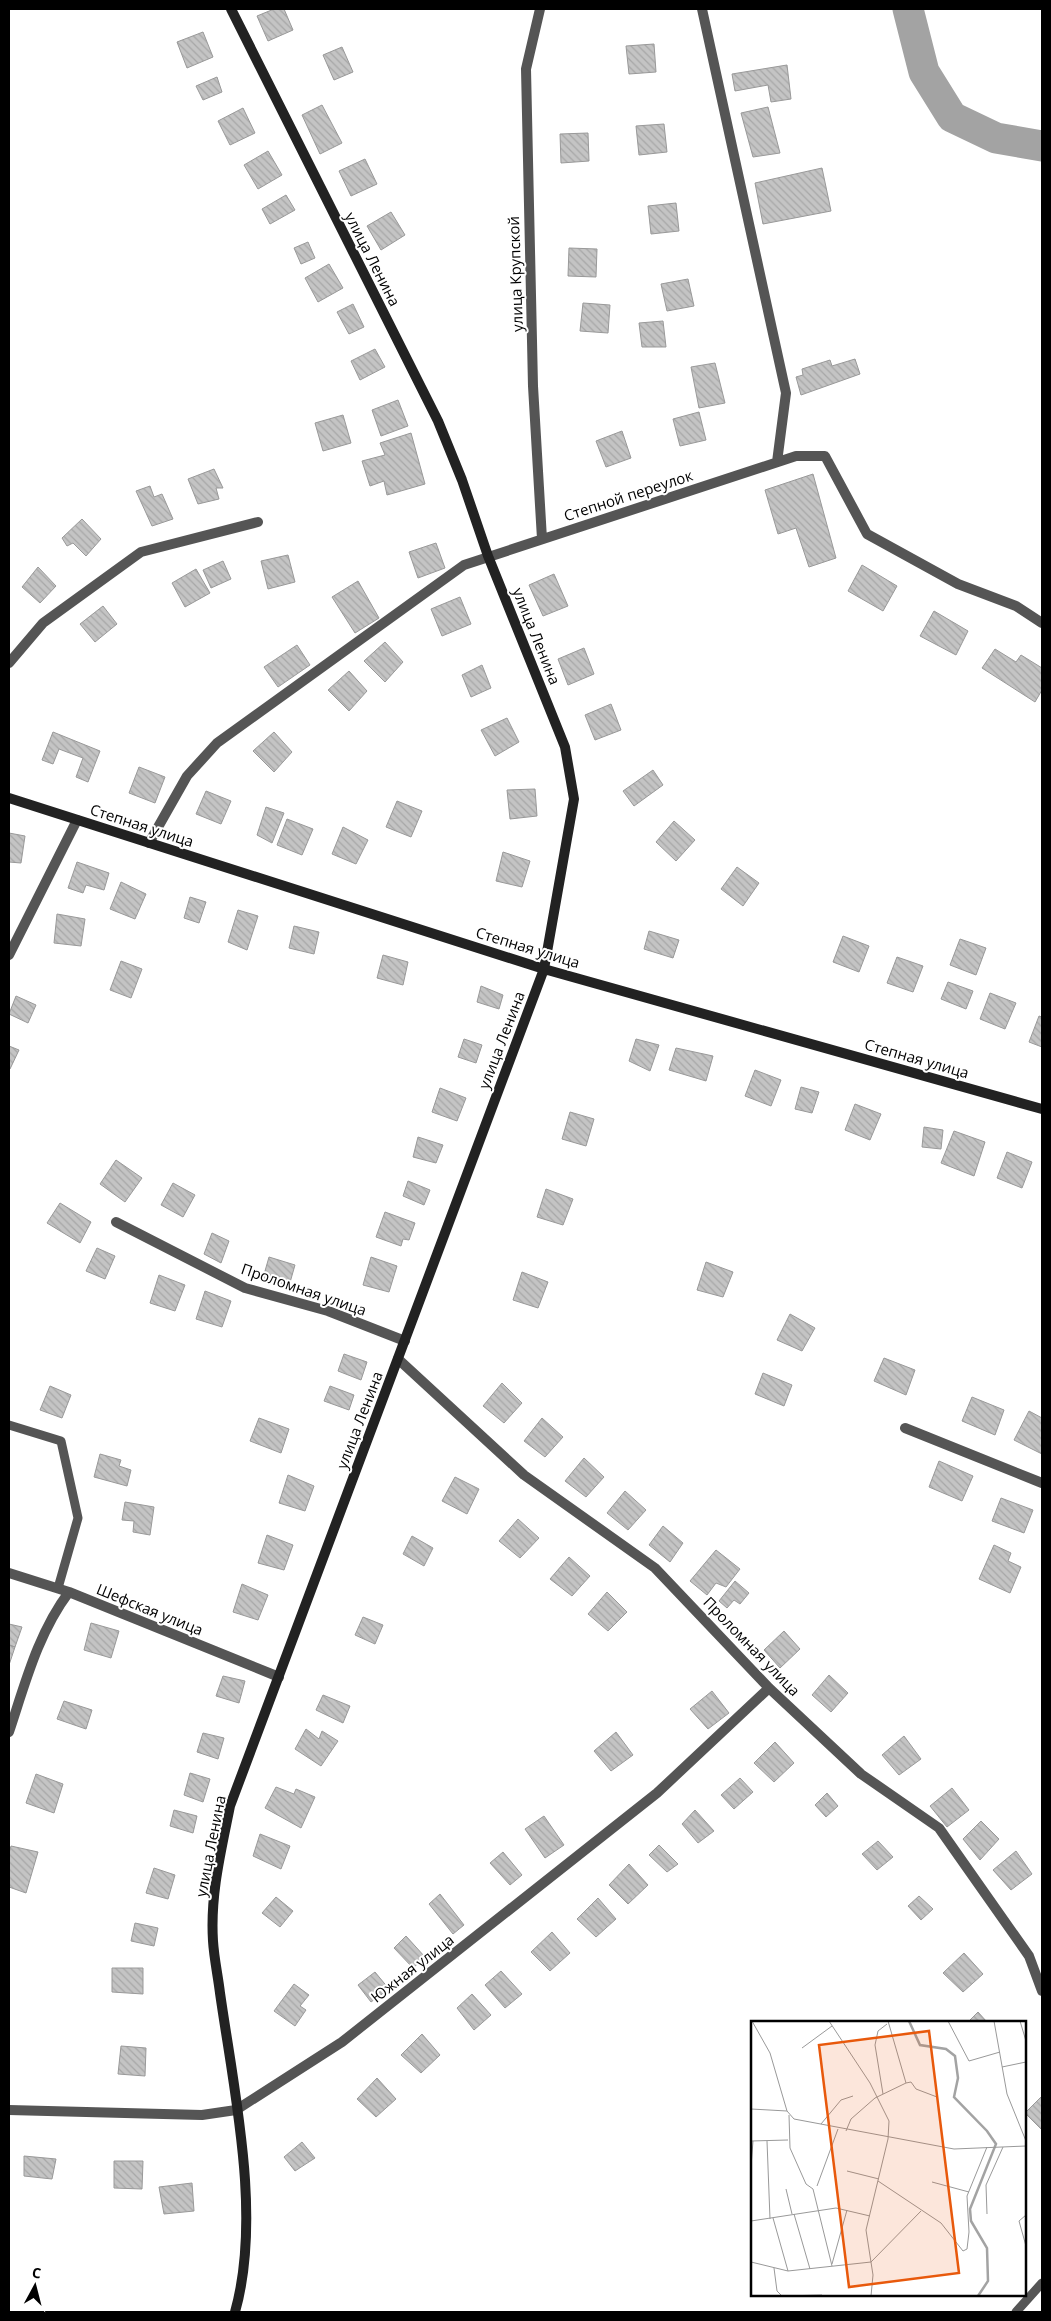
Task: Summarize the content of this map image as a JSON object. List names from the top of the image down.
{
  "streets": {
    "street": [
      "улица Ленина",
      "улица Крупской",
      "Степной переулок",
      "Степная улица",
      "Проломная улица",
      "Шефская улица",
      "Южная улица"
    ]
  },
  "crossings": [
    ["улица Ленина", "Степной переулок"],
    ["улица Ленина", "Степная улица"],
    ["улица Ленина", "Проломная улица"],
    ["улица Ленина", "Шефская улица"],
    ["улица Ленина", "Южная улица"],
    ["улица Крупской", "Степной переулок"],
    ["Проломная улица", "Южная улица"]
  ],
  "north": "top"
}
